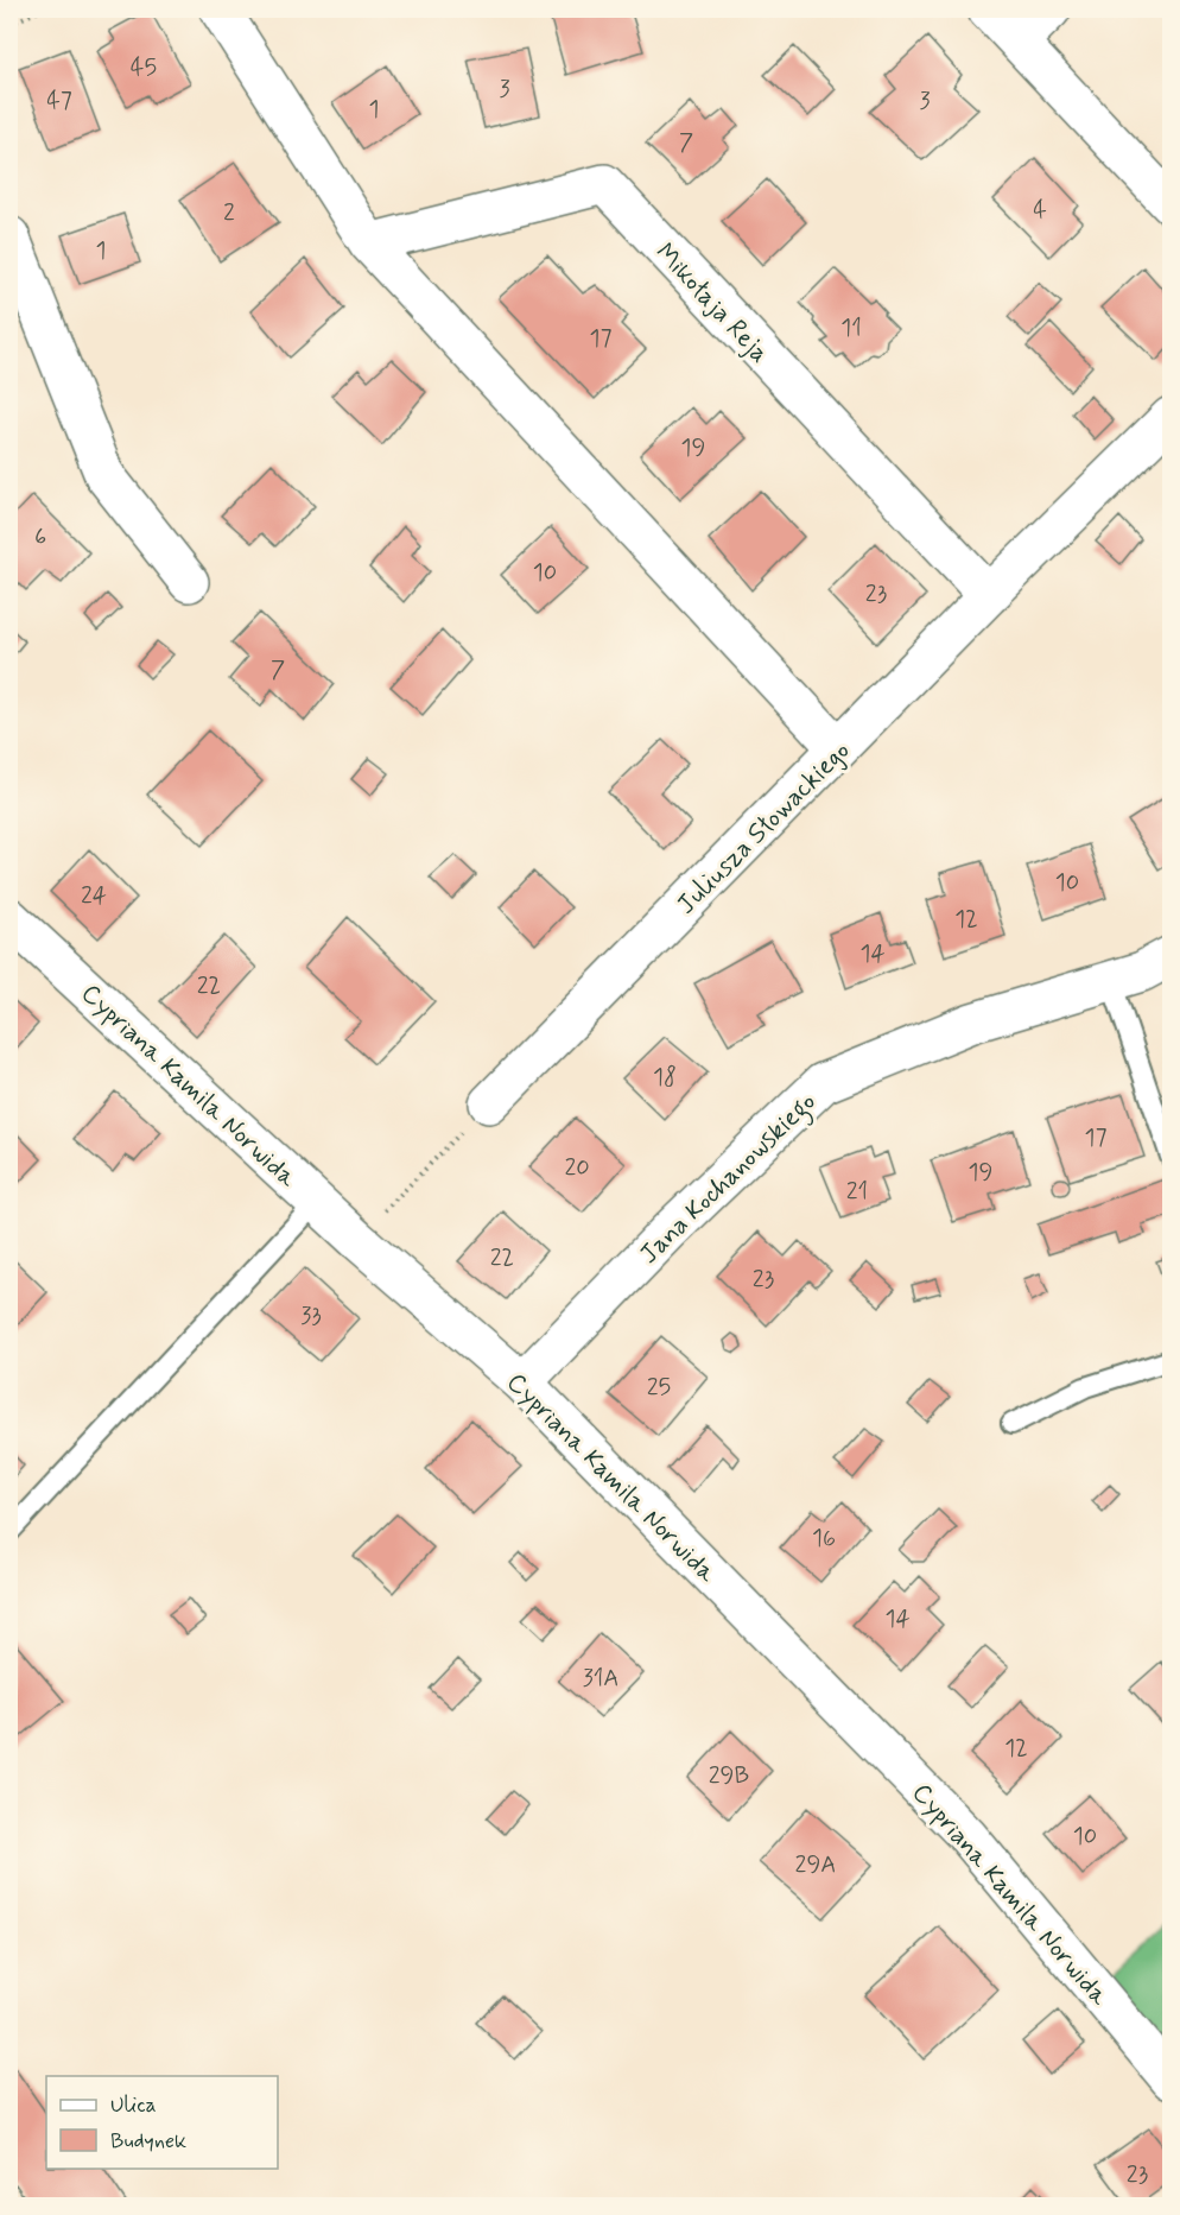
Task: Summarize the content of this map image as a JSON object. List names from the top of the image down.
{
  "streets": {
    "street": [
      "Mikołaja Reja",
      "Juliusza Słowackiego",
      "Cypriana Kamila Norwida",
      "Jana Kochanowskiego"
    ]
  },
  "crossings": [
    ["Mikołaja Reja", "Juliusza Słowackiego"],
    ["Cypriana Kamila Norwida", "Jana Kochanowskiego"]
  ],
  "house_numbers": [
    "45",
    "3",
    "47",
    "3",
    "1",
    "7",
    "4",
    "2",
    "1",
    "11",
    "17",
    "19",
    "6",
    "10",
    "23",
    "7",
    "10",
    "24",
    "12",
    "14",
    "22",
    "18",
    "17",
    "20",
    "19",
    "21",
    "22",
    "23",
    "33",
    "25",
    "16",
    "14",
    "31A",
    "12",
    "29B",
    "10",
    "29A",
    "23"
  ],
  "legend": ["Ulica", "Budynek"]
}
